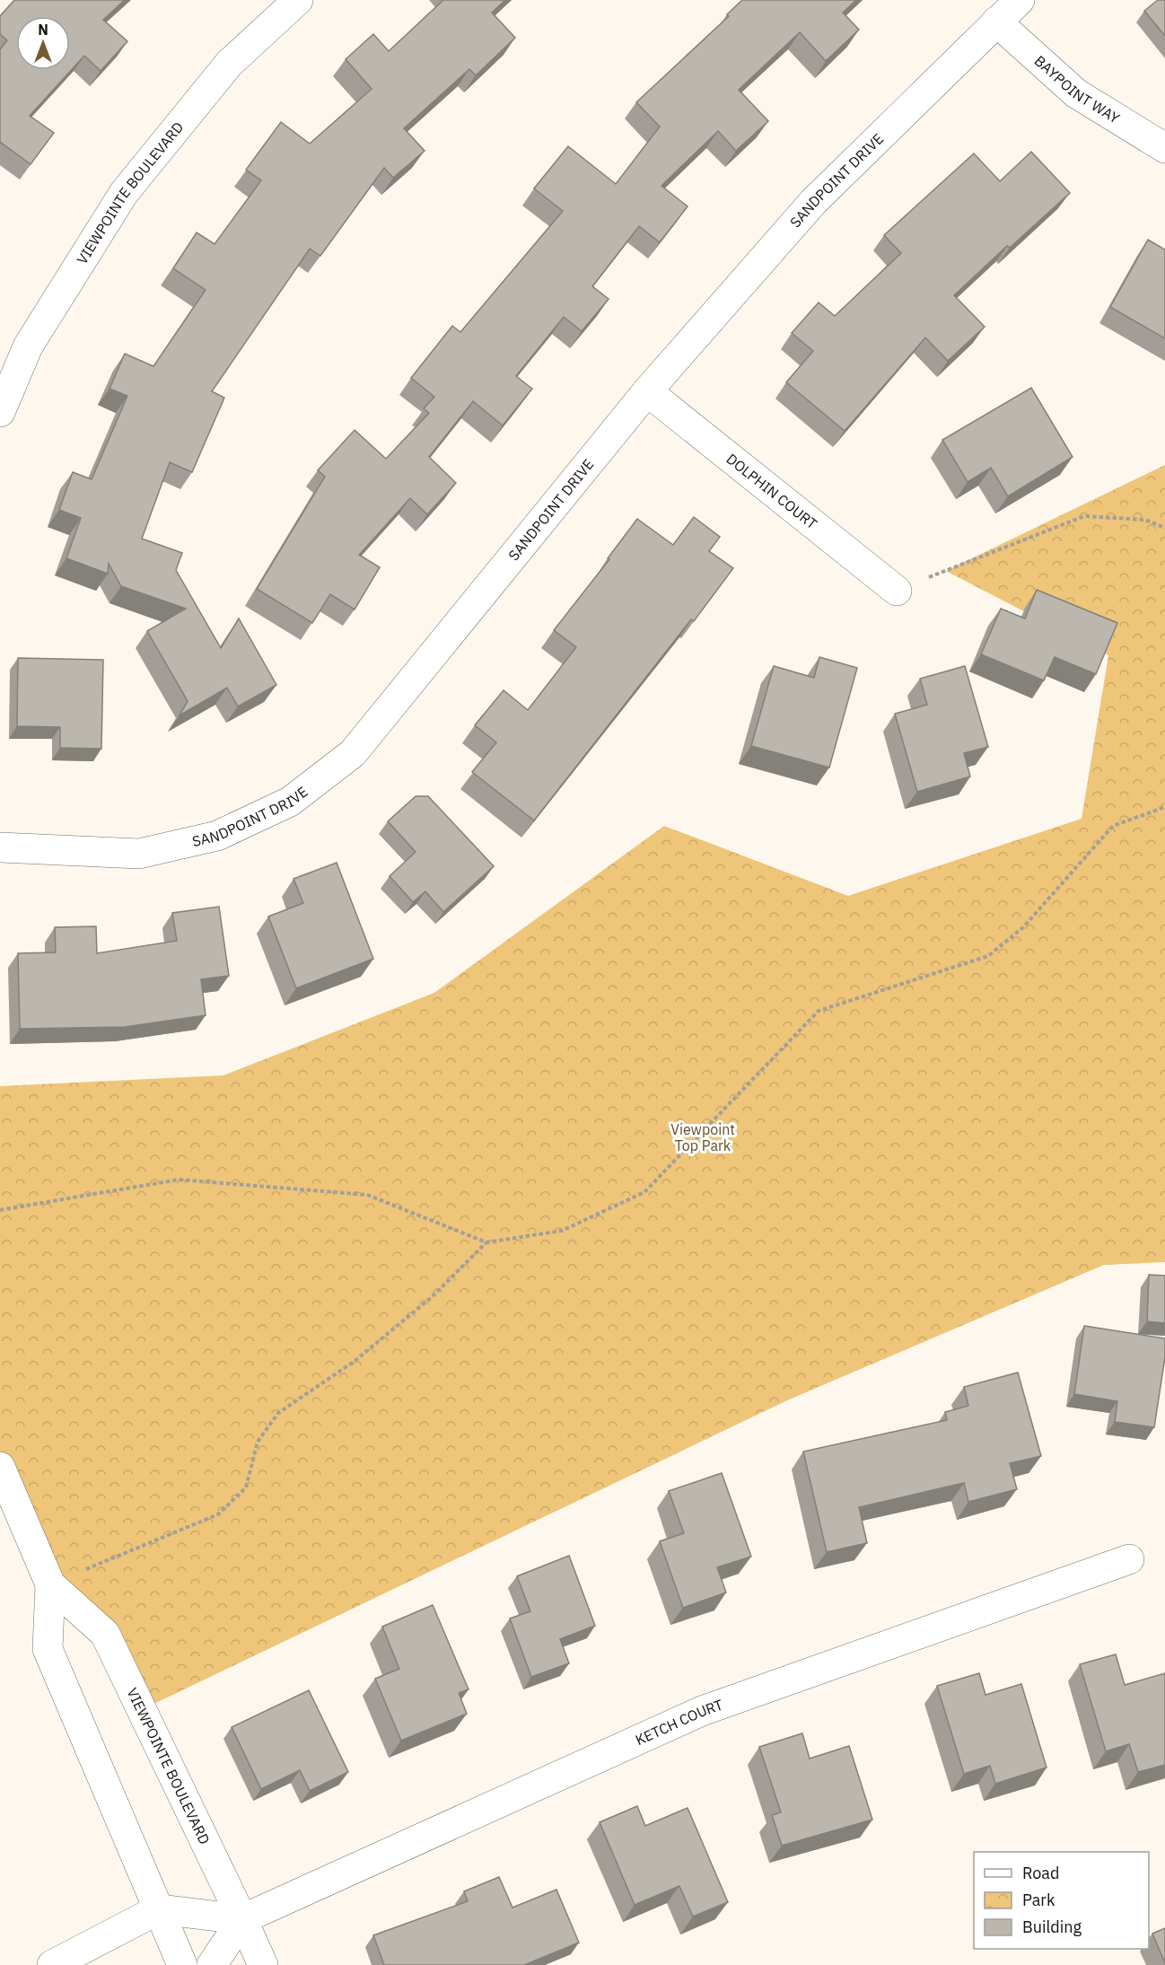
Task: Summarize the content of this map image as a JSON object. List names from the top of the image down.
{
  "streets": {
    "street": [
      "BAYPOINT WAY",
      "SANDPOINT DRIVE",
      "VIEWPOINTE BOULEVARD",
      "DOLPHIN COURT",
      "KETCH COURT"
    ]
  },
  "crossings": [
    ["BAYPOINT WAY", "SANDPOINT DRIVE"],
    ["SANDPOINT DRIVE", "DOLPHIN COURT"],
    ["VIEWPOINTE BOULEVARD", "KETCH COURT"]
  ],
  "parks": ["Viewpoint Top Park"],
  "legend": ["Road", "Park", "Building"],
  "north": "top"
}
